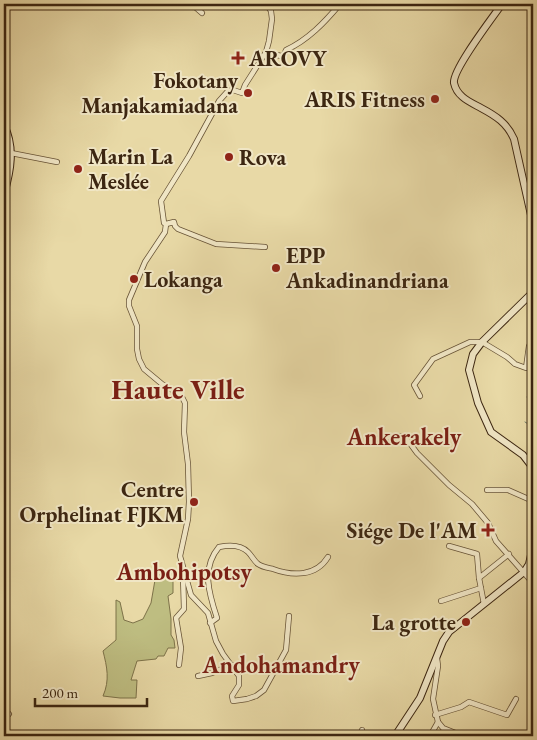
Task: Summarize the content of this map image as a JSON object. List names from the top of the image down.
{
  "districts": [
    "Haute Ville",
    "Ankerakely",
    "Ambohipotsy",
    "Andohamandry"
  ],
  "places": {
    "health": ["AROVY", "Siége De l'AM"],
    "other": [
      "Fokotany Manjakamiadana",
      "ARIS Fitness",
      "Rova",
      "Marin La Meslée",
      "EPP Ankadinandriana",
      "Lokanga",
      "Centre Orphelinat FJKM",
      "La grotte"
    ]
  },
  "scale_bar": "200 m"
}
